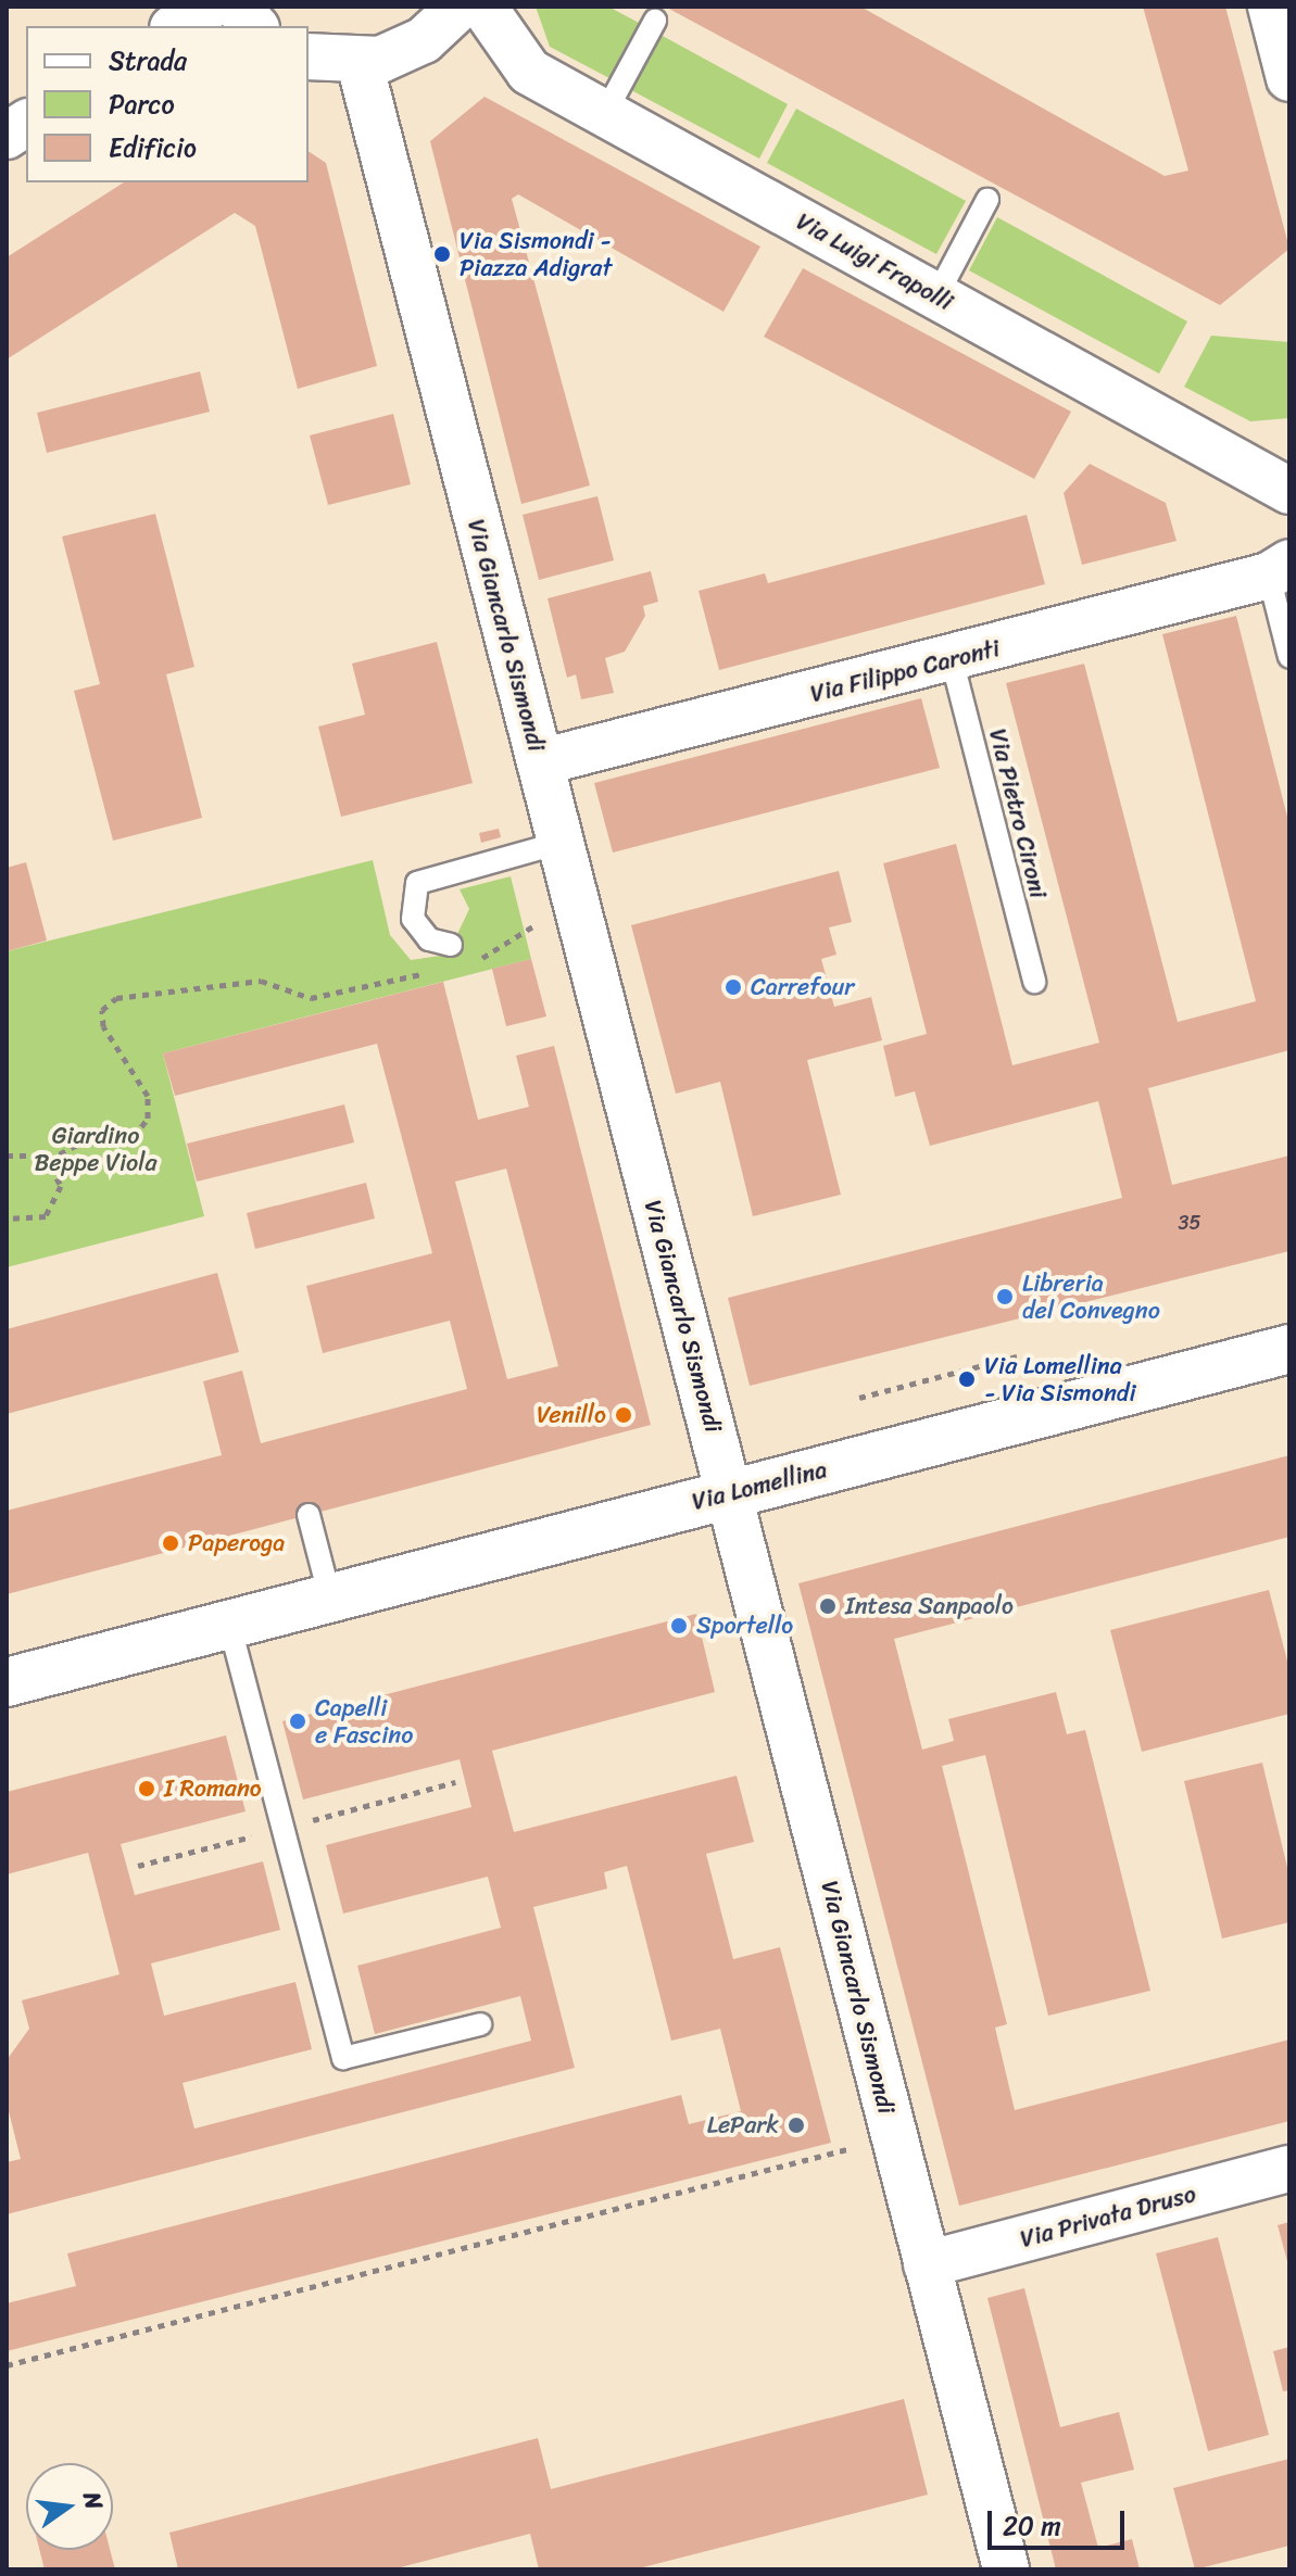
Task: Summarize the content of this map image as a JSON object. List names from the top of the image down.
{
  "streets": {
    "street": [
      "Via Luigi Frapolli",
      "Via Giancarlo Sismondi",
      "Via Filippo Caronti",
      "Via Lomellina",
      "Via Privata Druso"
    ],
    "lane": ["Via Pietro Cironi"]
  },
  "crossings": [
    ["Via Giancarlo Sismondi", "Via Filippo Caronti"],
    ["Via Giancarlo Sismondi", "Via Lomellina"],
    ["Via Giancarlo Sismondi", "Via Privata Druso"],
    ["Via Filippo Caronti", "Via Pietro Cironi"]
  ],
  "parks": ["Giardino Beppe Viola"],
  "places": [
    "Via Sismondi - Piazza Adigrat",
    "Carrefour",
    "Libreria del Convegno",
    "Via Lomellina - Via Sismondi",
    "Venillo",
    "Paperoga",
    "Intesa Sanpaolo",
    "Sportello",
    "Capelli e Fascino",
    "I Romano",
    "LePark"
  ],
  "house_numbers": ["35"],
  "legend": ["Strada", "Parco", "Edificio"],
  "scale_bar": "20 m",
  "north": "right"
}
